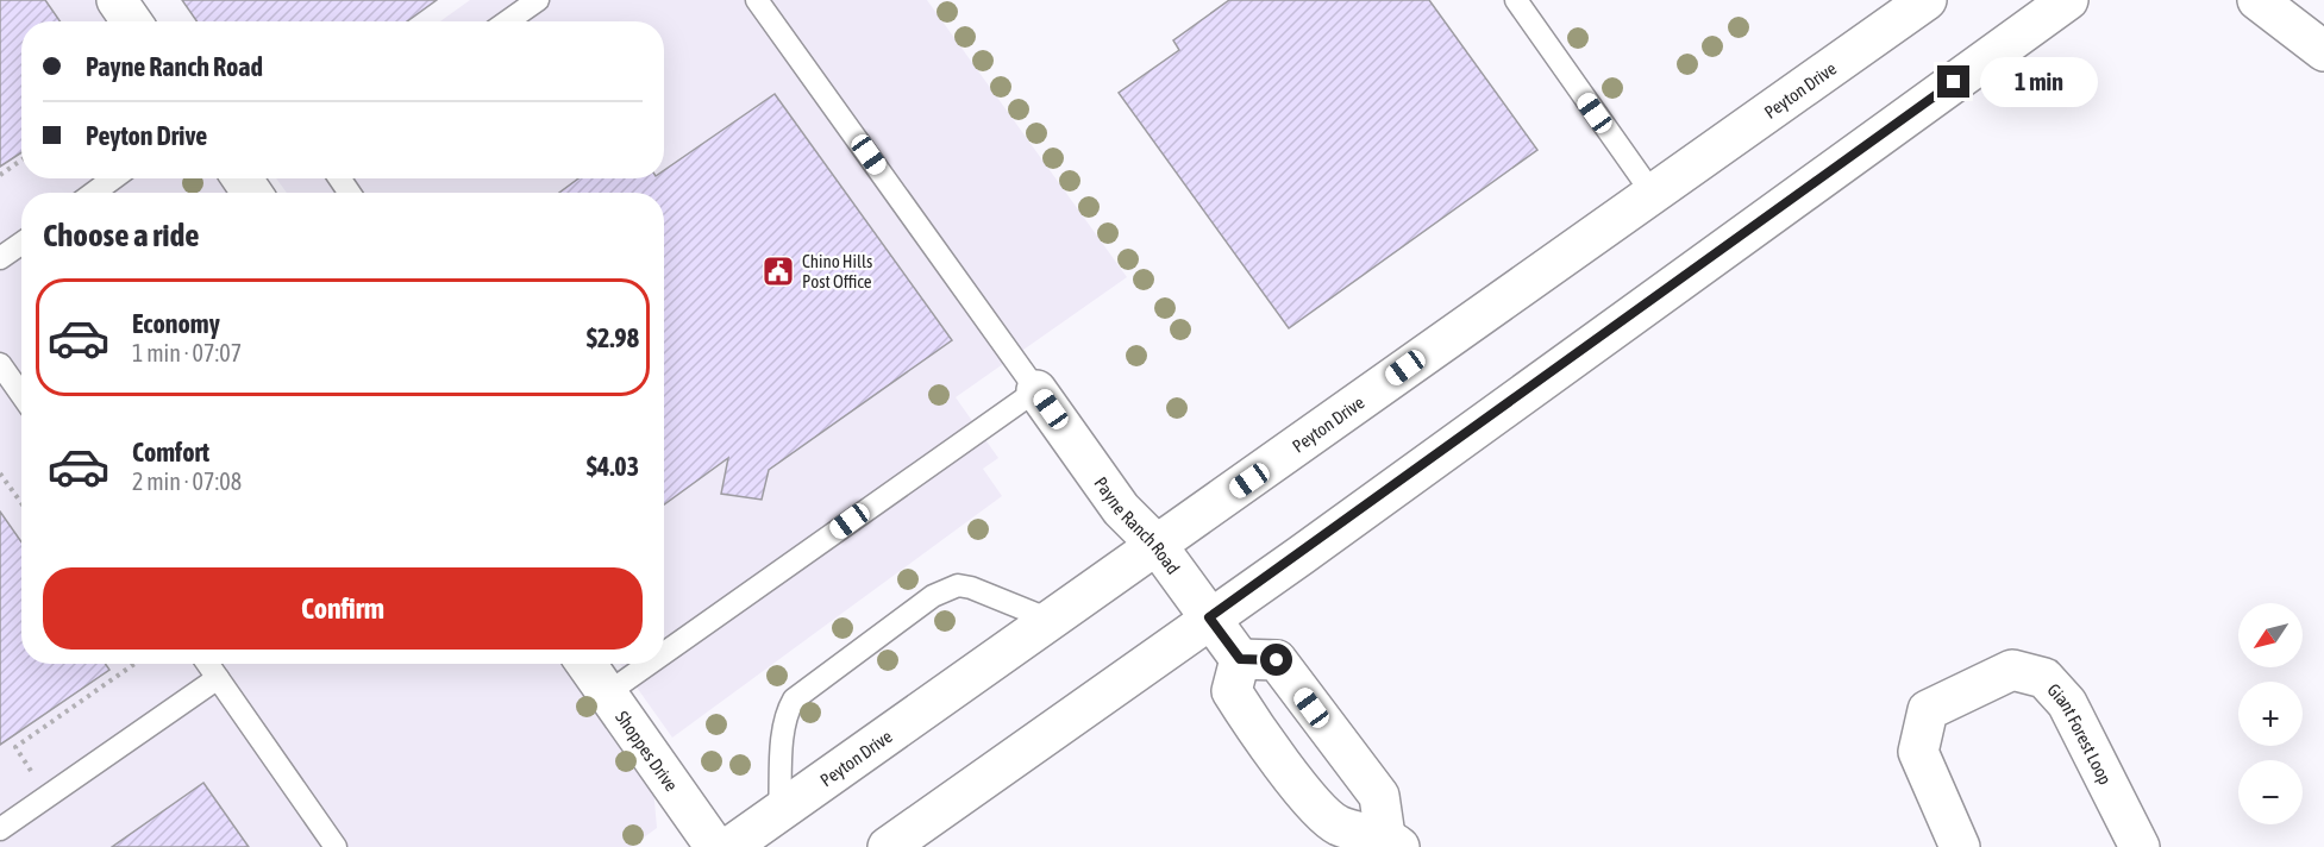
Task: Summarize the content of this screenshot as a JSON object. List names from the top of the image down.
{
  "streets": {
    "main road": [
      "Peyton Drive",
      "Payne Ranch Road",
      "Giant Forest Loop",
      "Shoppes Drive"
    ]
  },
  "crossings": [
    ["Peyton Drive", "Payne Ranch Road"]
  ],
  "places": {
    "public building": ["Chino Hills Post Office"]
  },
  "north": "bottom left",
  "page": {
    "banner": ["Payne Ranch Road", "Peyton Drive"],
    "bubble": "1 min",
    "heading": "Choose a ride",
    "list": [
      {
        "name": "Economy",
        "note": "1 min · 07:07",
        "value": "$2.98"
      },
      {
        "name": "Comfort",
        "note": "2 min · 07:08",
        "value": "$4.03"
      }
    ],
    "buttons": "Confirm",
    "map_buttons": ["+", "−"]
  }
}
